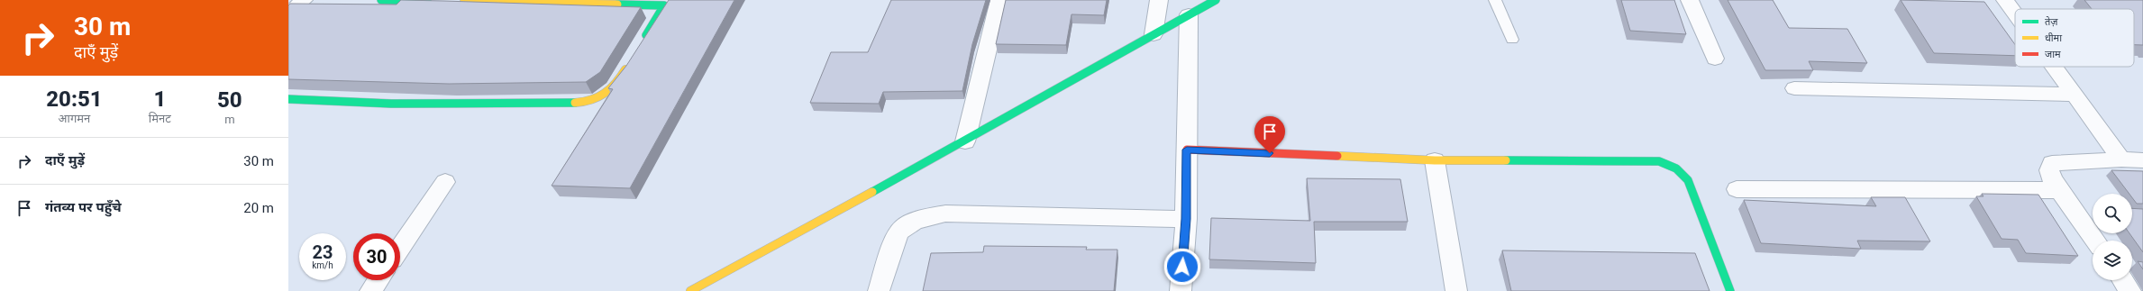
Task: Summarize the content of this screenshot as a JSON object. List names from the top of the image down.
{
  "legend": ["तेज़", "धीमा", "जाम"],
  "page": {
    "turn": ["30 m", "दाएँ मुड़ें"],
    "eta": [
      "20:51",
      "आगमन",
      "1",
      "मिनट",
      "50",
      "m"
    ],
    "list": [
      {
        "name": "दाएँ मुड़ें",
        "value": "30 m"
      },
      {
        "name": "गंतव्य पर पहुँचे",
        "value": "20 m"
      }
    ],
    "speed": "23 km/h",
    "limit": "30"
  }
}
